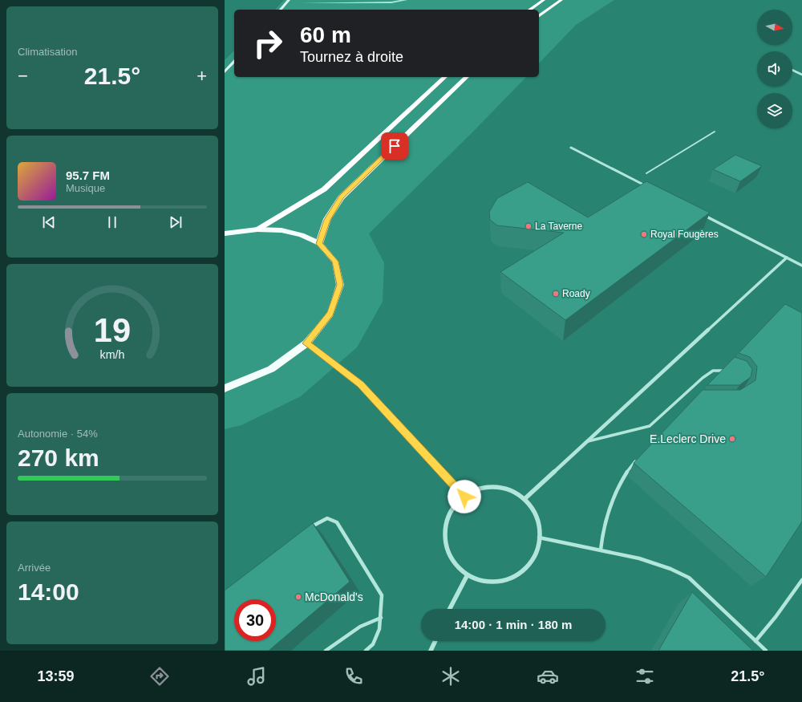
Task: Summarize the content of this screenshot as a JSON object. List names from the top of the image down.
{
  "places": [
    "La Taverne",
    "Royal Fougères",
    "Roady",
    "E.Leclerc Drive",
    "McDonald's"
  ],
  "north": "right",
  "page": {
    "tile": [
      "Climatisation",
      ["Autonomie · 54%", "270 km"],
      ["Arrivée", "14:00"]
    ],
    "turn": ["60 m", "Tournez à droite"],
    "heat": ["−", "21.5°", "+"],
    "song": ["95.7 FM", "Musique"],
    "limit": "30",
    "trip": "14:00 · 1 min · 180 m",
    "tabs": ["13:59", "21.5°"],
    "gauge": ["19", "km/h"]
  }
}
